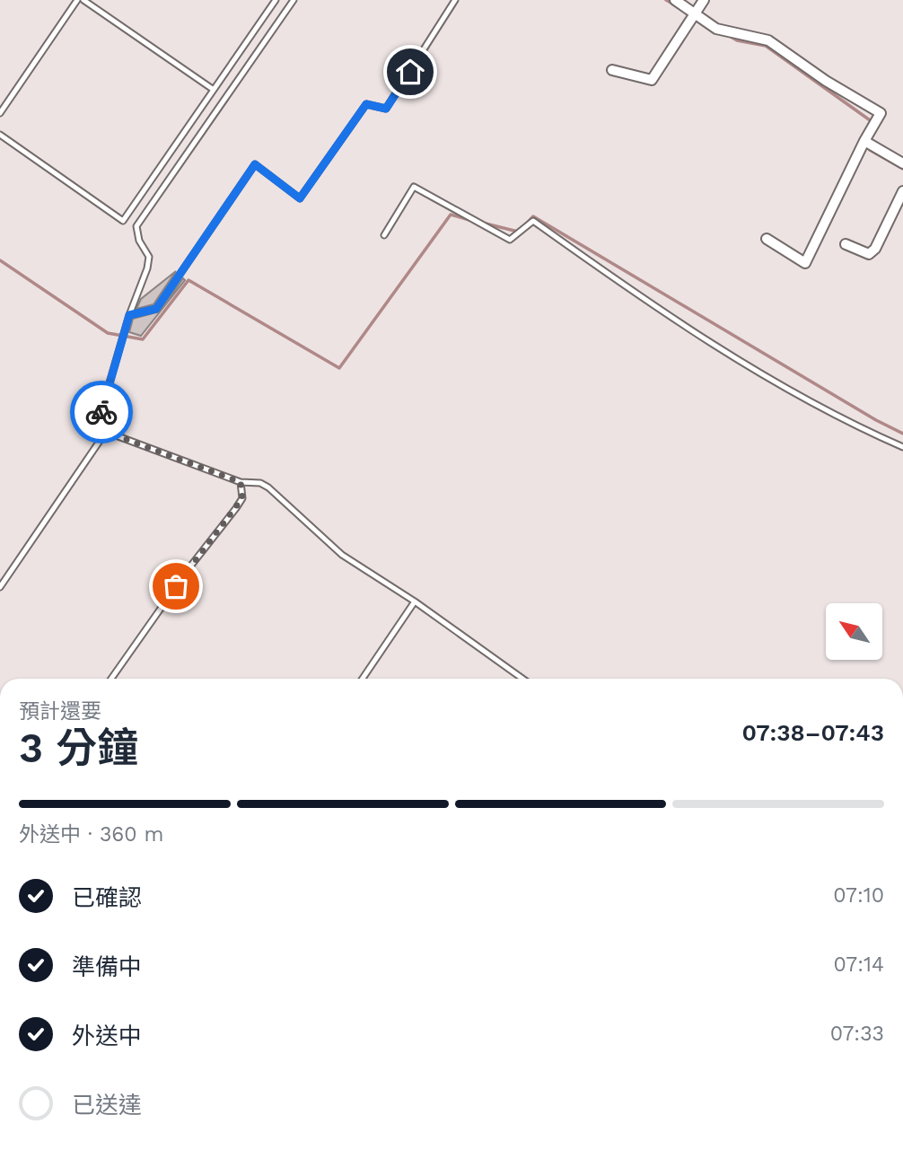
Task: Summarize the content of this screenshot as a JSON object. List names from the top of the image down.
{
  "north": "top left",
  "page": {
    "heading": ["3 分鐘", "預計還要", "07:38–07:43"],
    "bar": "外送中 · 360 m",
    "list": [
      ["已確認", "07:10"],
      ["準備中", "07:14"],
      ["外送中", "07:33"],
      "已送達"
    ]
  }
}
